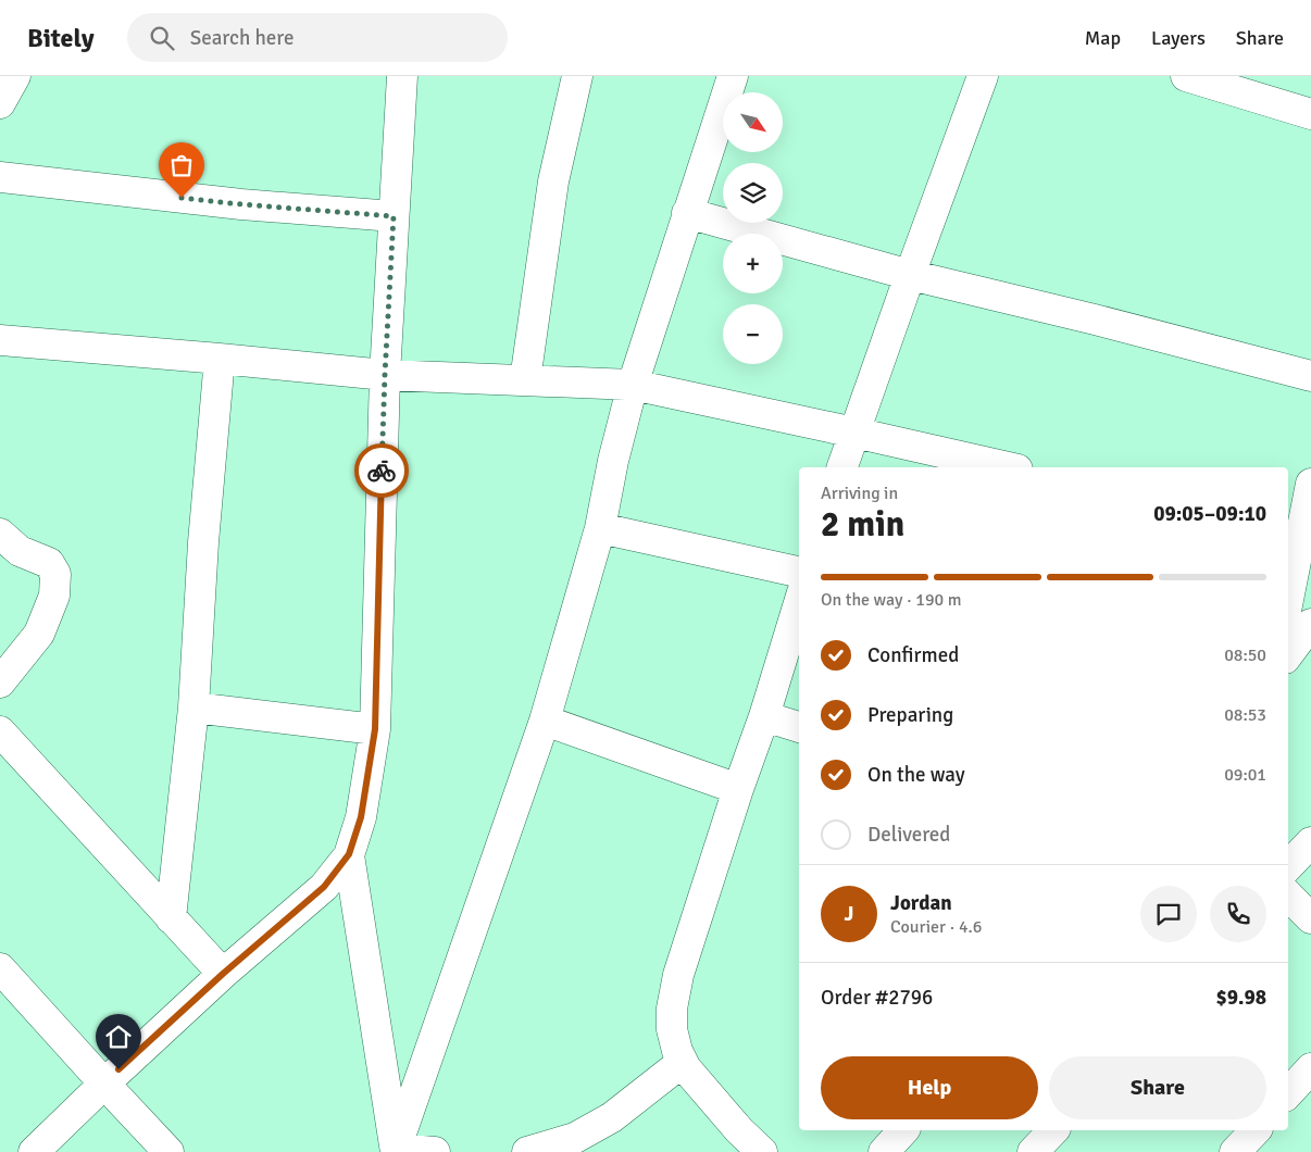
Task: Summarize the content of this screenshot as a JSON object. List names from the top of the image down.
{
  "north": "bottom right",
  "page": {
    "header": "Bitely",
    "search": "Search here",
    "nav": ["Map", "Layers", "Share"],
    "map_buttons": ["+", "−"],
    "heading": ["2 min", "Arriving in", "09:05–09:10"],
    "panel": [
      "Jordan",
      "Courier · 4.6",
      "Order #2796",
      "$9.98"
    ],
    "bar": "On the way · 190 m",
    "list": [
      ["Confirmed", "08:50"],
      ["Preparing", "08:53"],
      ["On the way", "09:01"],
      "Delivered"
    ],
    "round": "J",
    "buttons": ["Help", "Share"]
  }
}
